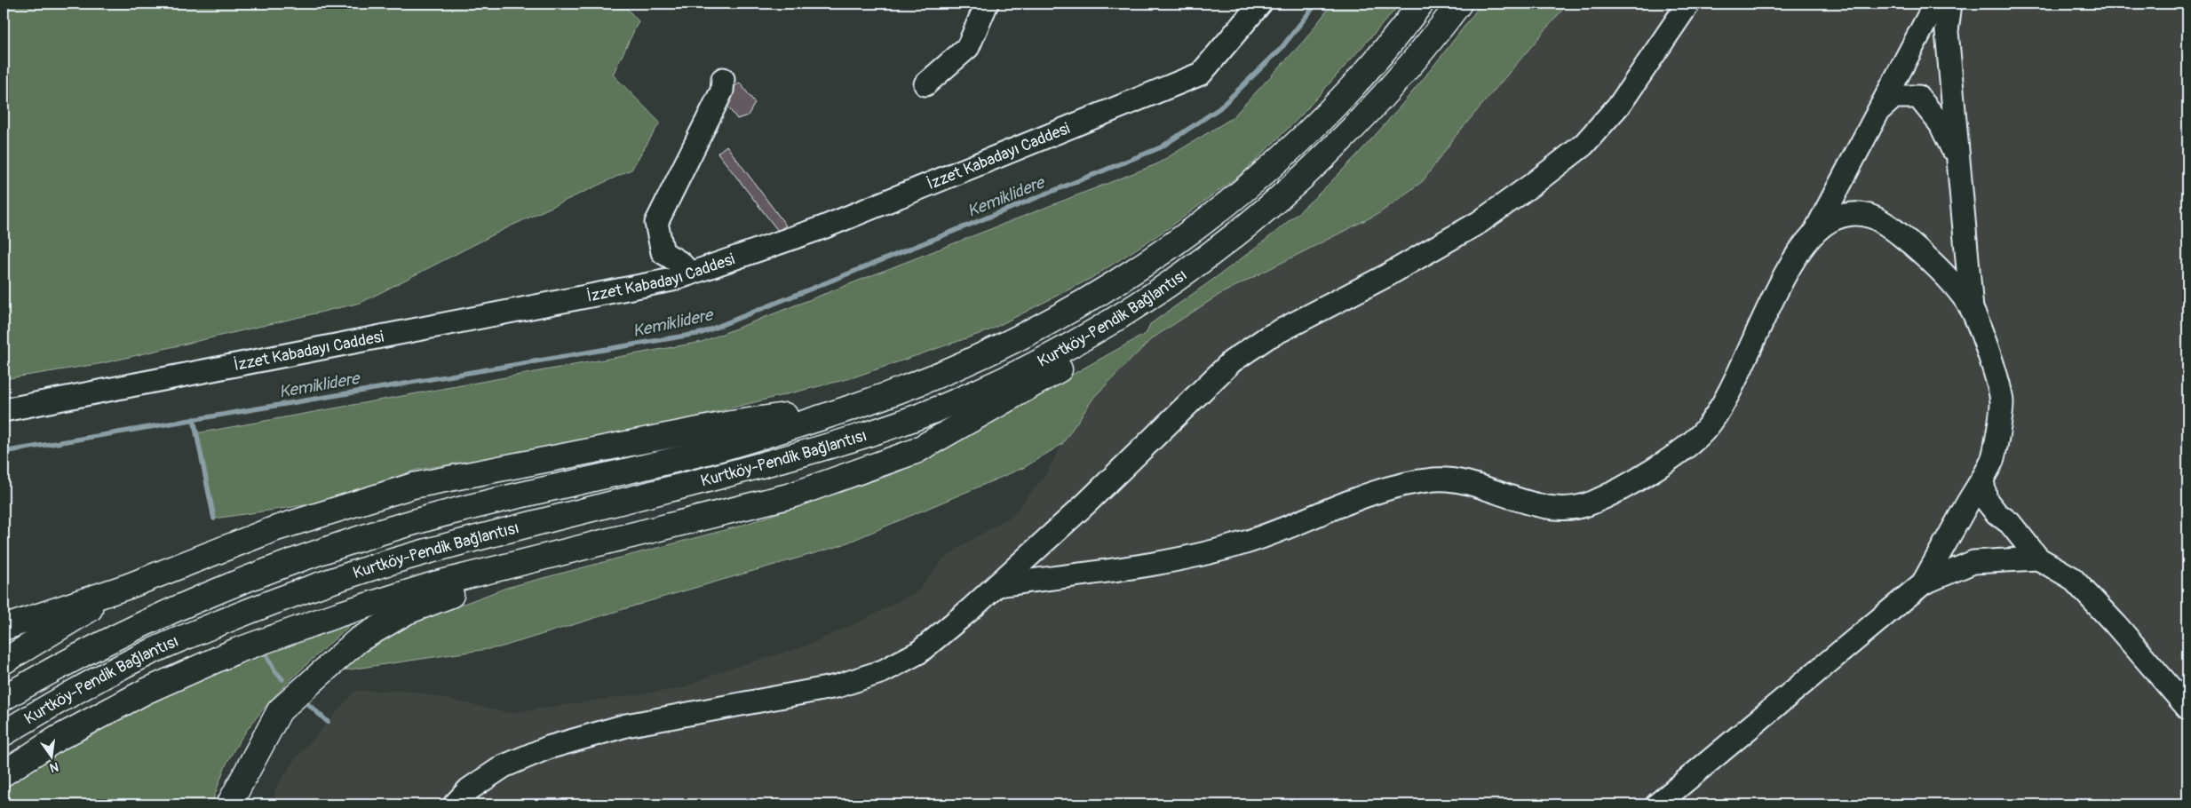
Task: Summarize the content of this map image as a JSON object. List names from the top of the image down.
{
  "streets": {
    "highway": ["Kurtköy-Pendik Bağlantısı"],
    "street": ["İzzet Kabadayı Caddesi"]
  },
  "water": ["Kemiklidere"],
  "north": "bottom"
}
